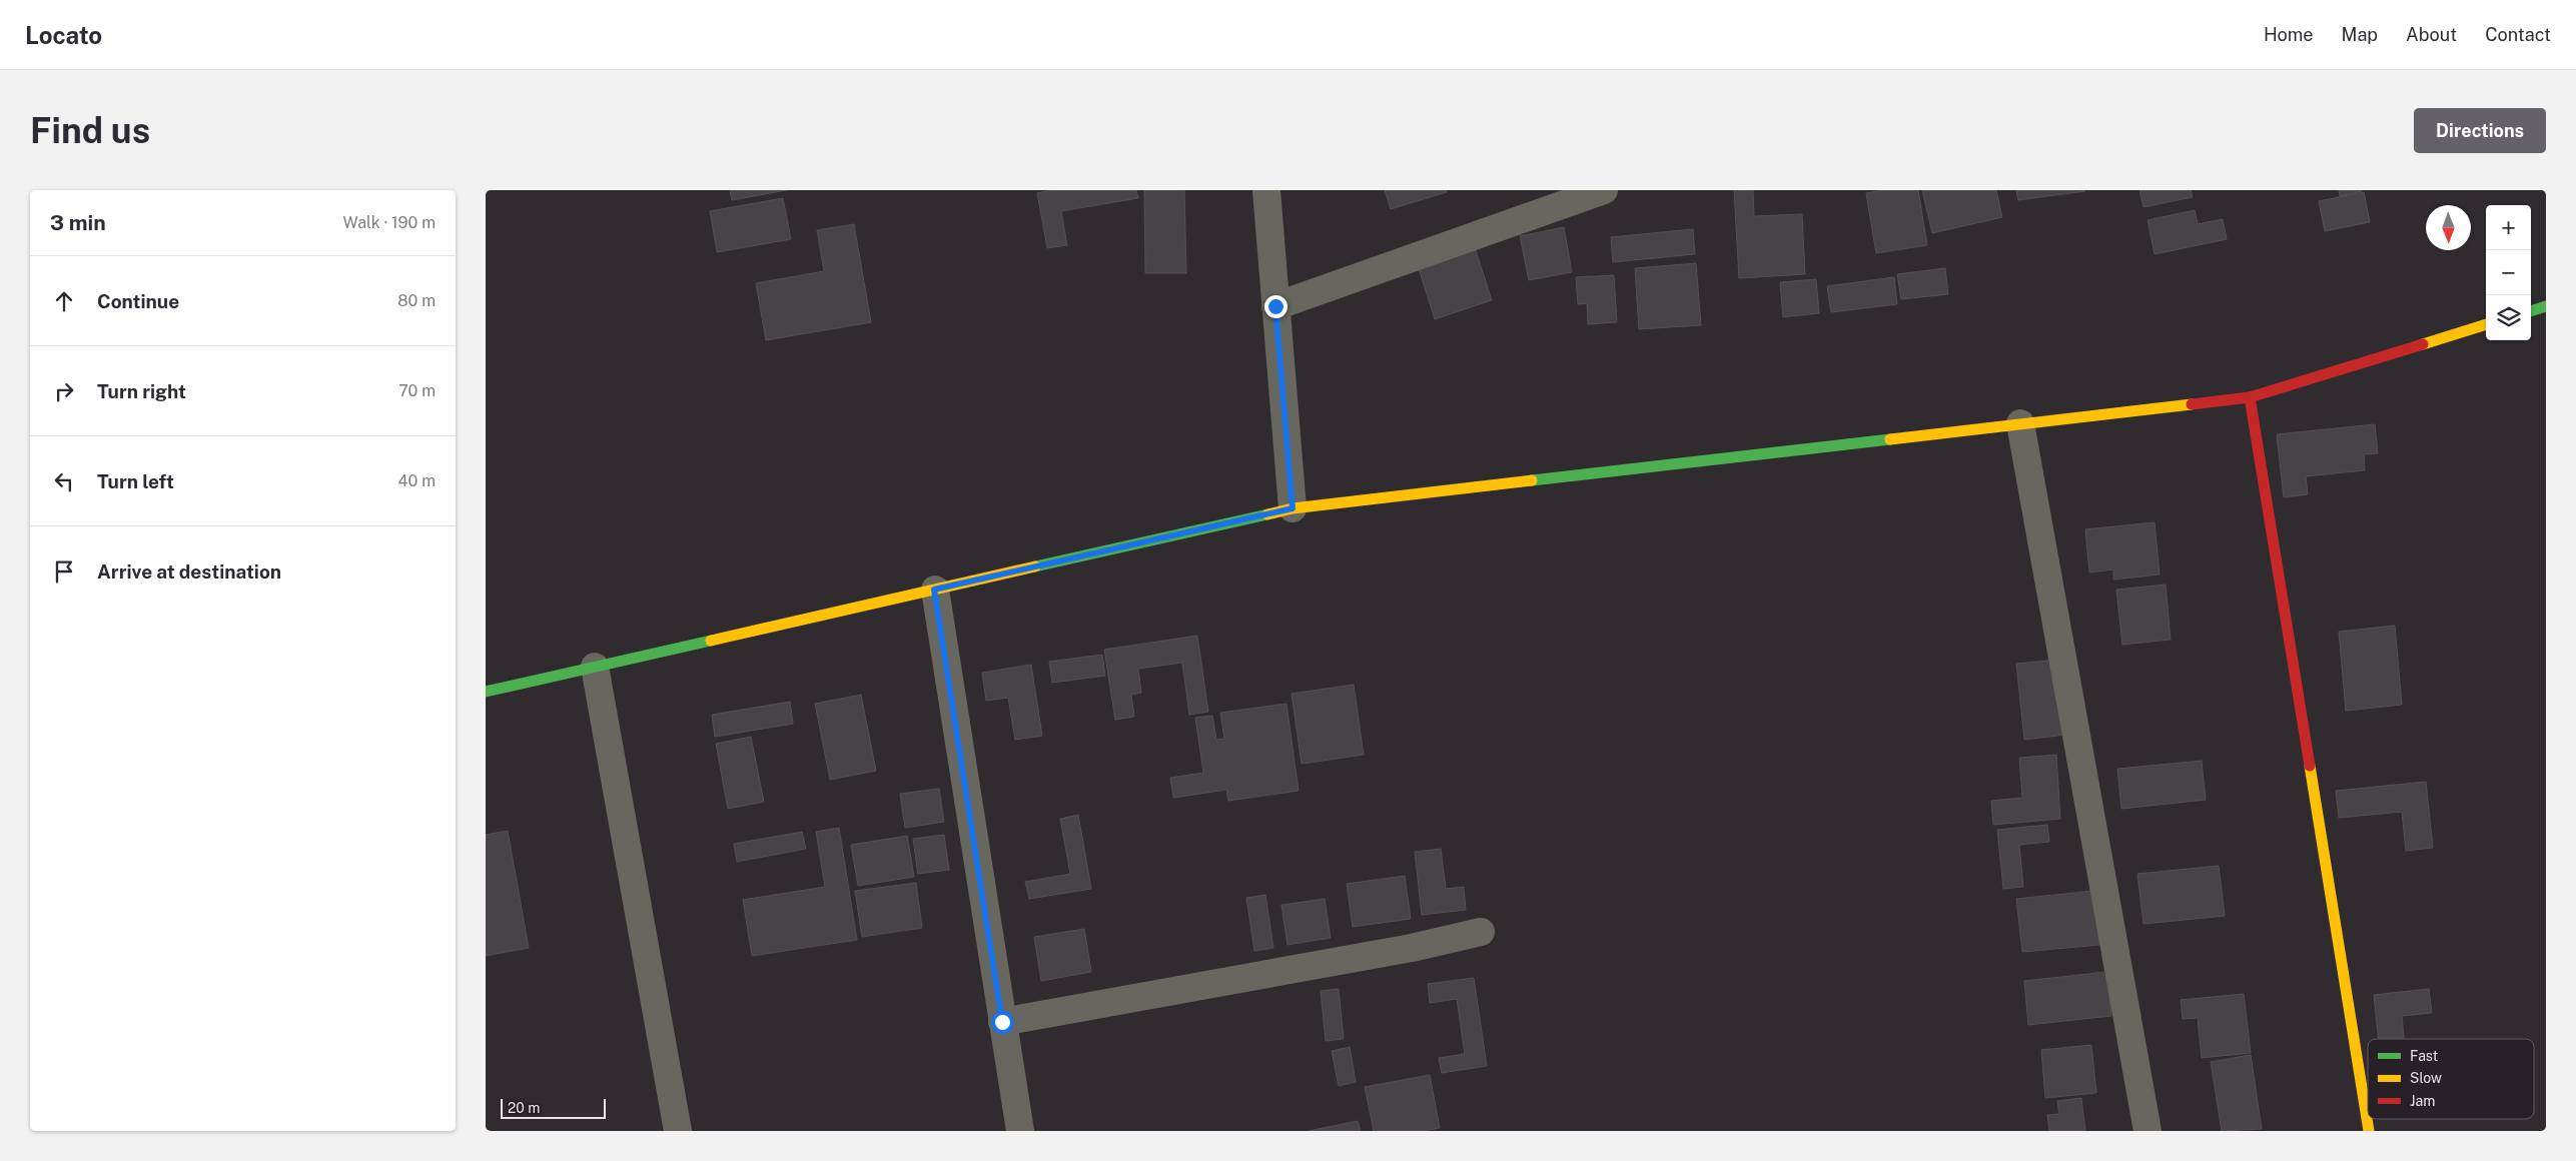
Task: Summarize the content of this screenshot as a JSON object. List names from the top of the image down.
{
  "legend": ["Fast", "Slow", "Jam"],
  "scale_bar": "20 m",
  "north": "bottom",
  "page": {
    "header": "Locato",
    "nav": [
      "Home",
      "Map",
      "About",
      "Contact"
    ],
    "buttons": "Directions",
    "title": "Find us",
    "heading": ["3 min", "Walk · 190 m"],
    "map_buttons": ["+", "−"],
    "list": [
      ["Continue", "80 m"],
      ["Turn right", "70 m"],
      ["Turn left", "40 m"],
      "Arrive at destination"
    ],
    "scale": "20 m"
  }
}
